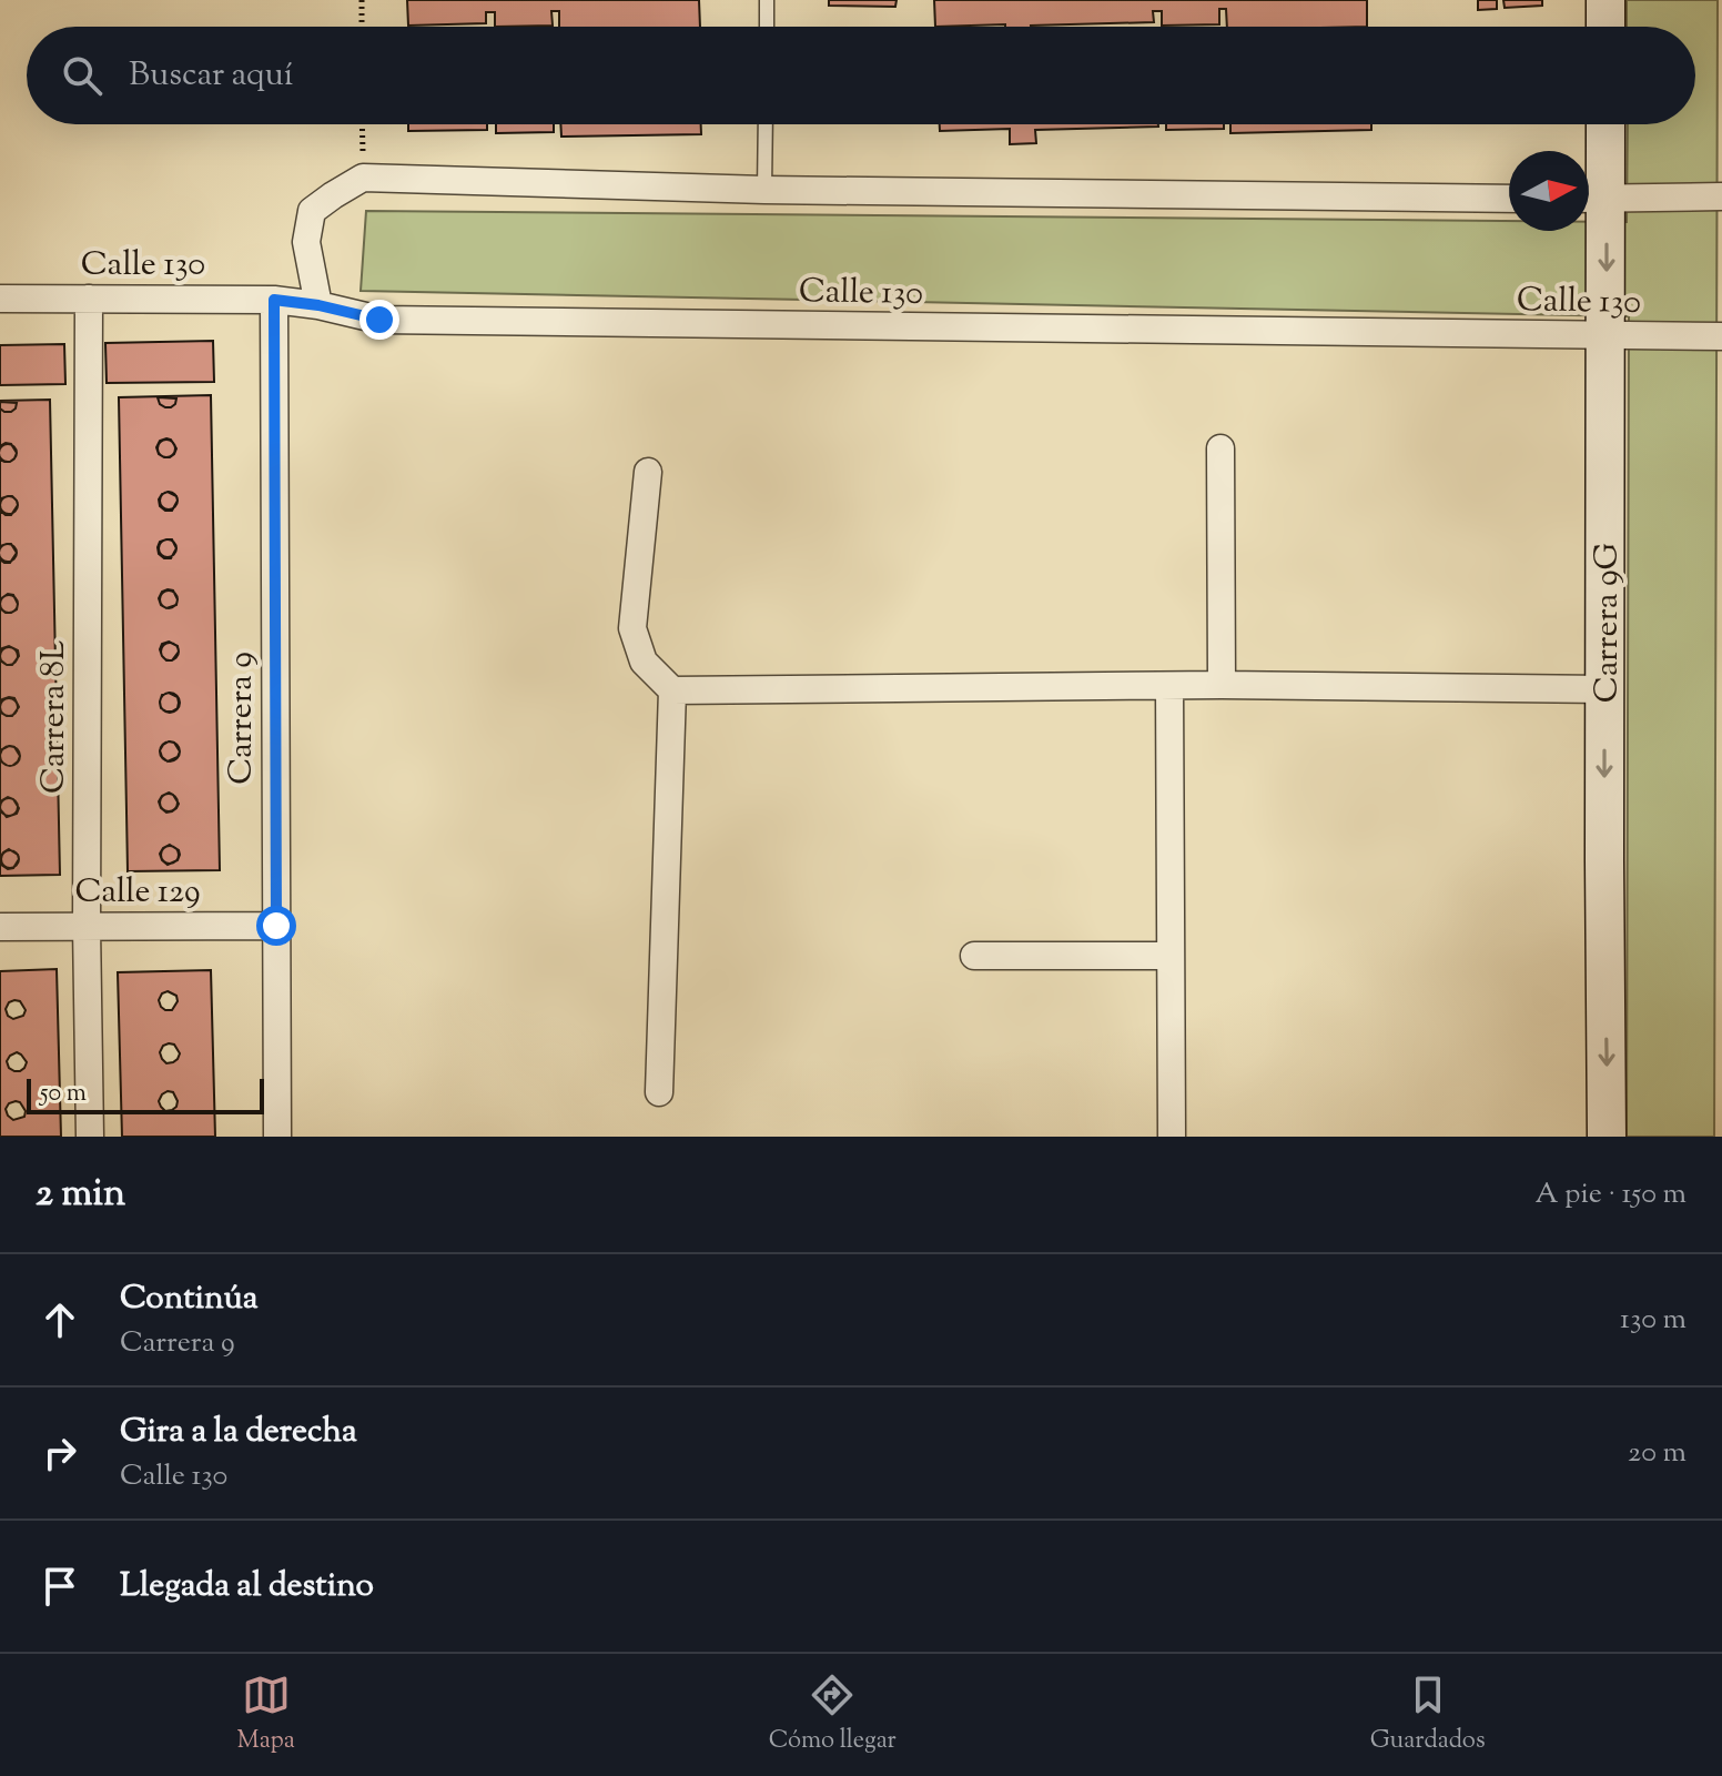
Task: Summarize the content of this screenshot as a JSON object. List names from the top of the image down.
{
  "streets": {
    "street": [
      "Calle 130",
      "Carrera 9G",
      "Carrera 8L",
      "Carrera 9",
      "Calle 129"
    ]
  },
  "crossings": [
    ["Calle 130", "Carrera 9G"],
    ["Calle 130", "Carrera 8L"],
    ["Calle 130", "Carrera 9"],
    ["Carrera 8L", "Calle 129"],
    ["Carrera 9", "Calle 129"]
  ],
  "one_way": ["Carrera 9G"],
  "scale_bar": "50 m",
  "north": "right",
  "page": {
    "search": "Buscar aquí",
    "scale": "50 m",
    "heading": ["2 min", "A pie · 150 m"],
    "list": [
      ["Continúa", "Carrera 9", "130 m"],
      ["Gira a la derecha", "Calle 130", "20 m"],
      "Llegada al destino"
    ],
    "nav": ["Mapa", "Cómo llegar", "Guardados"]
  }
}
